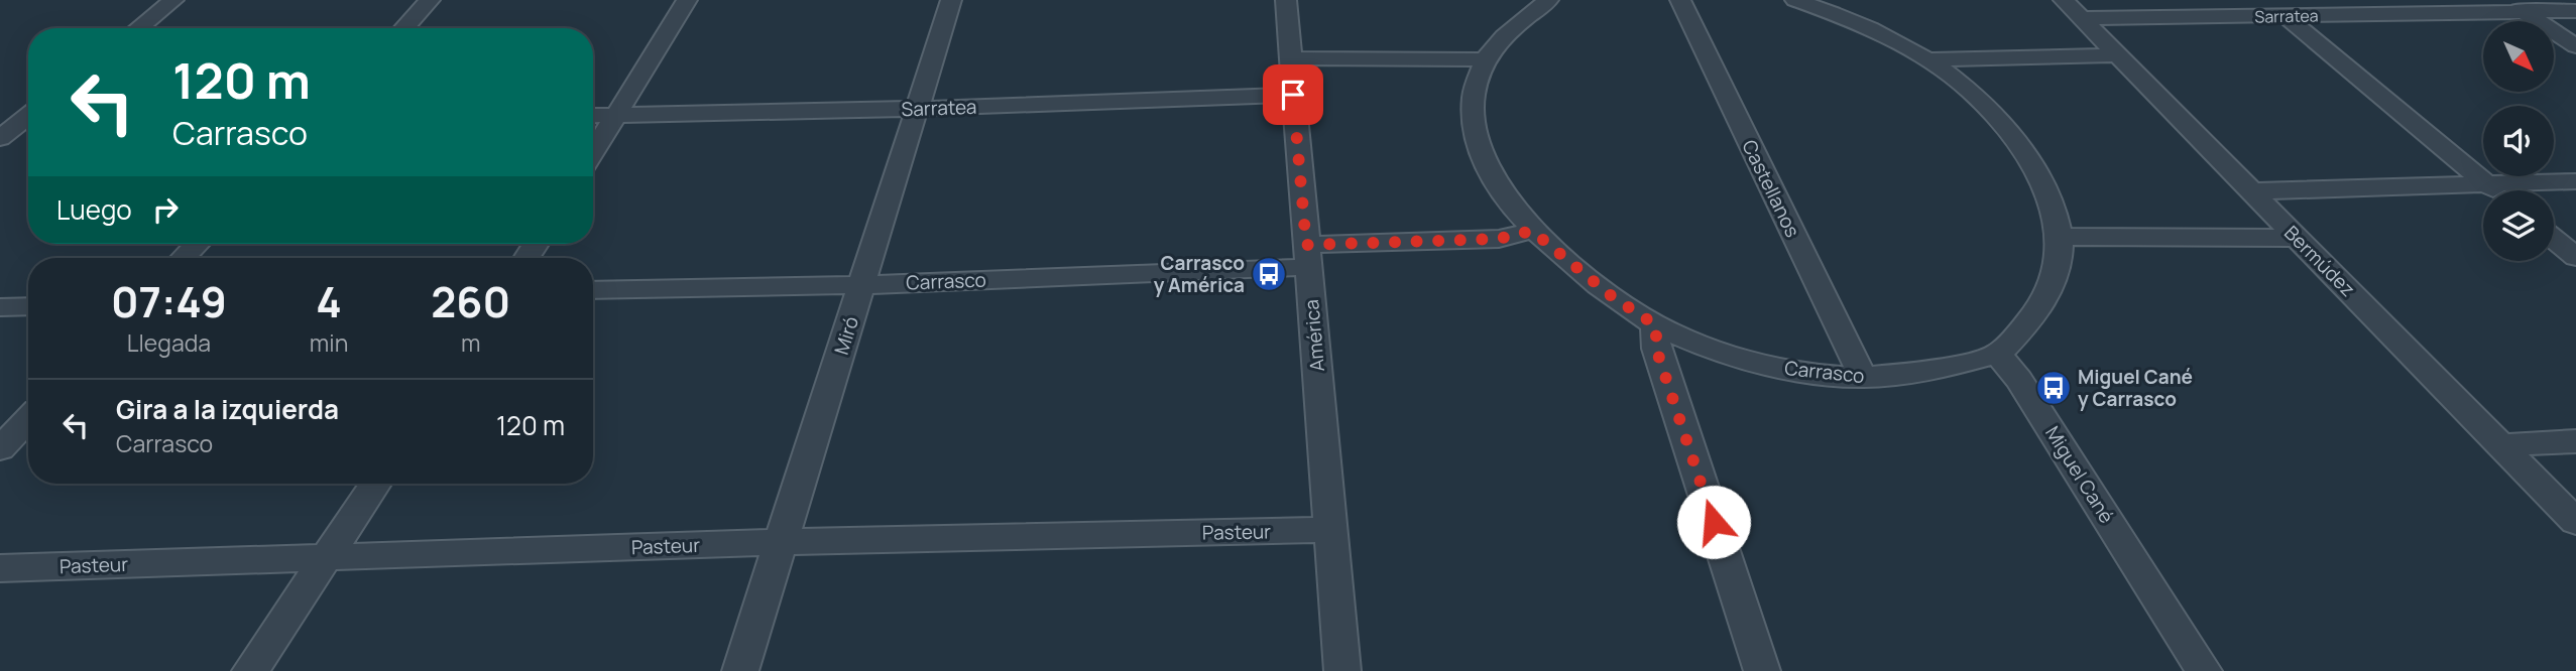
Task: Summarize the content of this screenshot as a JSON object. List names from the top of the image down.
{
  "streets": {
    "street": [
      "Sarratea",
      "Castellanos",
      "Bermúdez",
      "Carrasco",
      "Miró",
      "América",
      "Miguel Cané",
      "Pasteur"
    ]
  },
  "crossings": [
    ["Sarratea", "Bermúdez"],
    ["Sarratea", "Miró"],
    ["Sarratea", "América"],
    ["Castellanos", "Carrasco"],
    ["Carrasco", "Miró"],
    ["Carrasco", "América"],
    ["Carrasco", "Miguel Cané"],
    ["Miró", "Pasteur"],
    ["América", "Pasteur"]
  ],
  "places": {
    "bus stop": ["Carrasco y América", "Miguel Cané y Carrasco"]
  },
  "north": "bottom right",
  "page": {
    "turn": ["120 m", "Carrasco"],
    "then": "Luego",
    "eta": [
      "07:49",
      "Llegada",
      "4",
      "min",
      "260",
      "m"
    ],
    "list": [
      {
        "name": "Gira a la izquierda",
        "note": "Carrasco",
        "value": "120 m"
      }
    ]
  }
}
